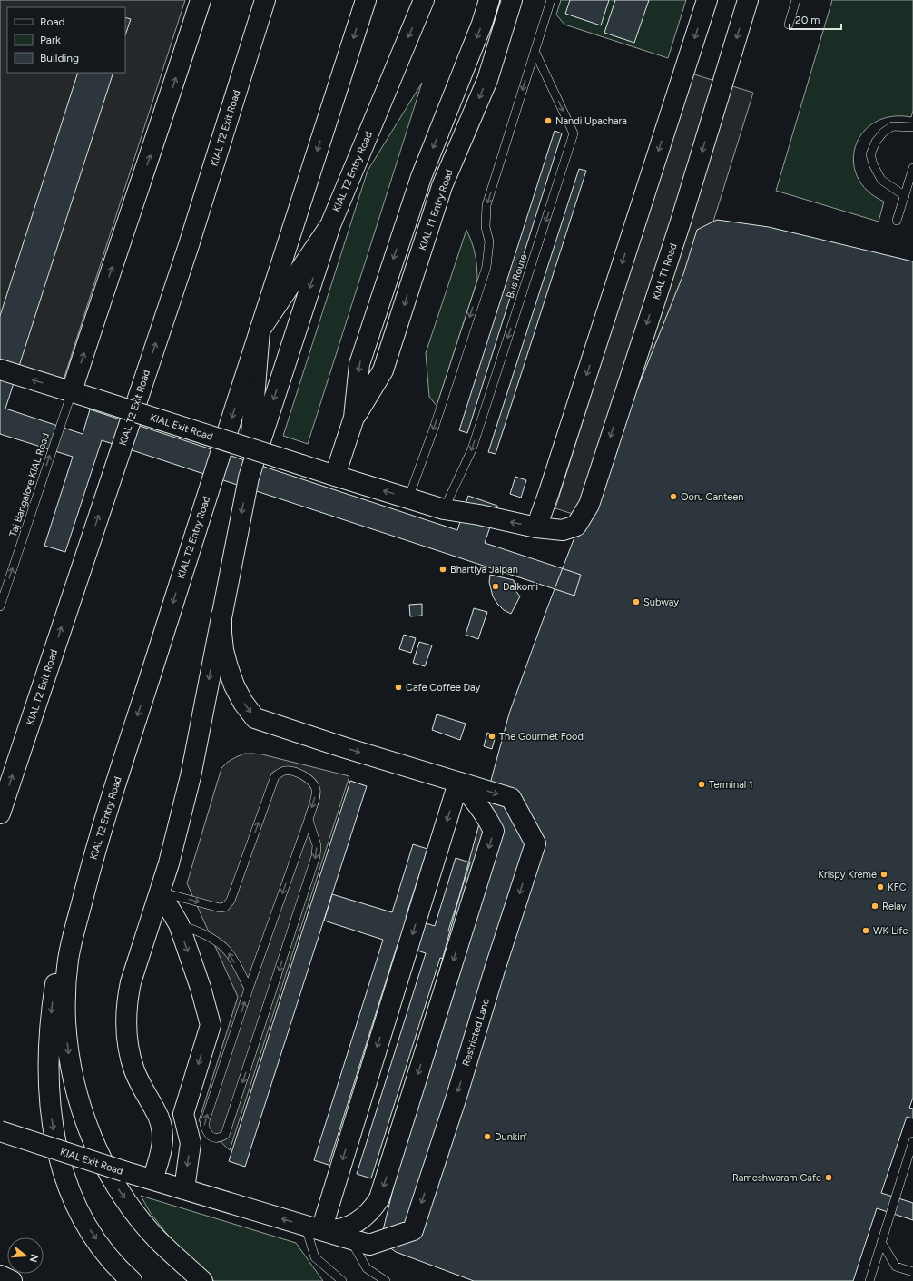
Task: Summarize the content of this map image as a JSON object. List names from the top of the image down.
{
  "streets": {
    "main road": [
      "KIAL T2 Exit Road",
      "KIAL T2 Entry Road",
      "KIAL T1 Entry Road",
      "KIAL T1 Road",
      "KIAL Exit Road",
      "Restricted Lane"
    ],
    "lane": ["Bus Route", "Taj Bangalore KIAL Road"]
  },
  "crossings": [
    ["KIAL T1 Entry Road", "KIAL Exit Road"],
    ["KIAL Exit Road", "Taj Bangalore KIAL Road"],
    ["KIAL Exit Road", "Restricted Lane"]
  ],
  "one_way": ["KIAL T1 Entry Road", "Taj Bangalore KIAL Road"],
  "places": [
    "Nandi Upachara",
    "Ooru Canteen",
    "Bhartiya Jalpan",
    "Dalkomi",
    "Subway",
    "Cafe Coffee Day",
    "The Gourmet Food",
    "Terminal 1",
    "Krispy Kreme",
    "KFC",
    "Relay",
    "WK Life",
    "Dunkin'",
    "Rameshwaram Cafe"
  ],
  "legend": ["Road", "Park", "Building"],
  "scale_bar": "20 m",
  "north": "right"
}
